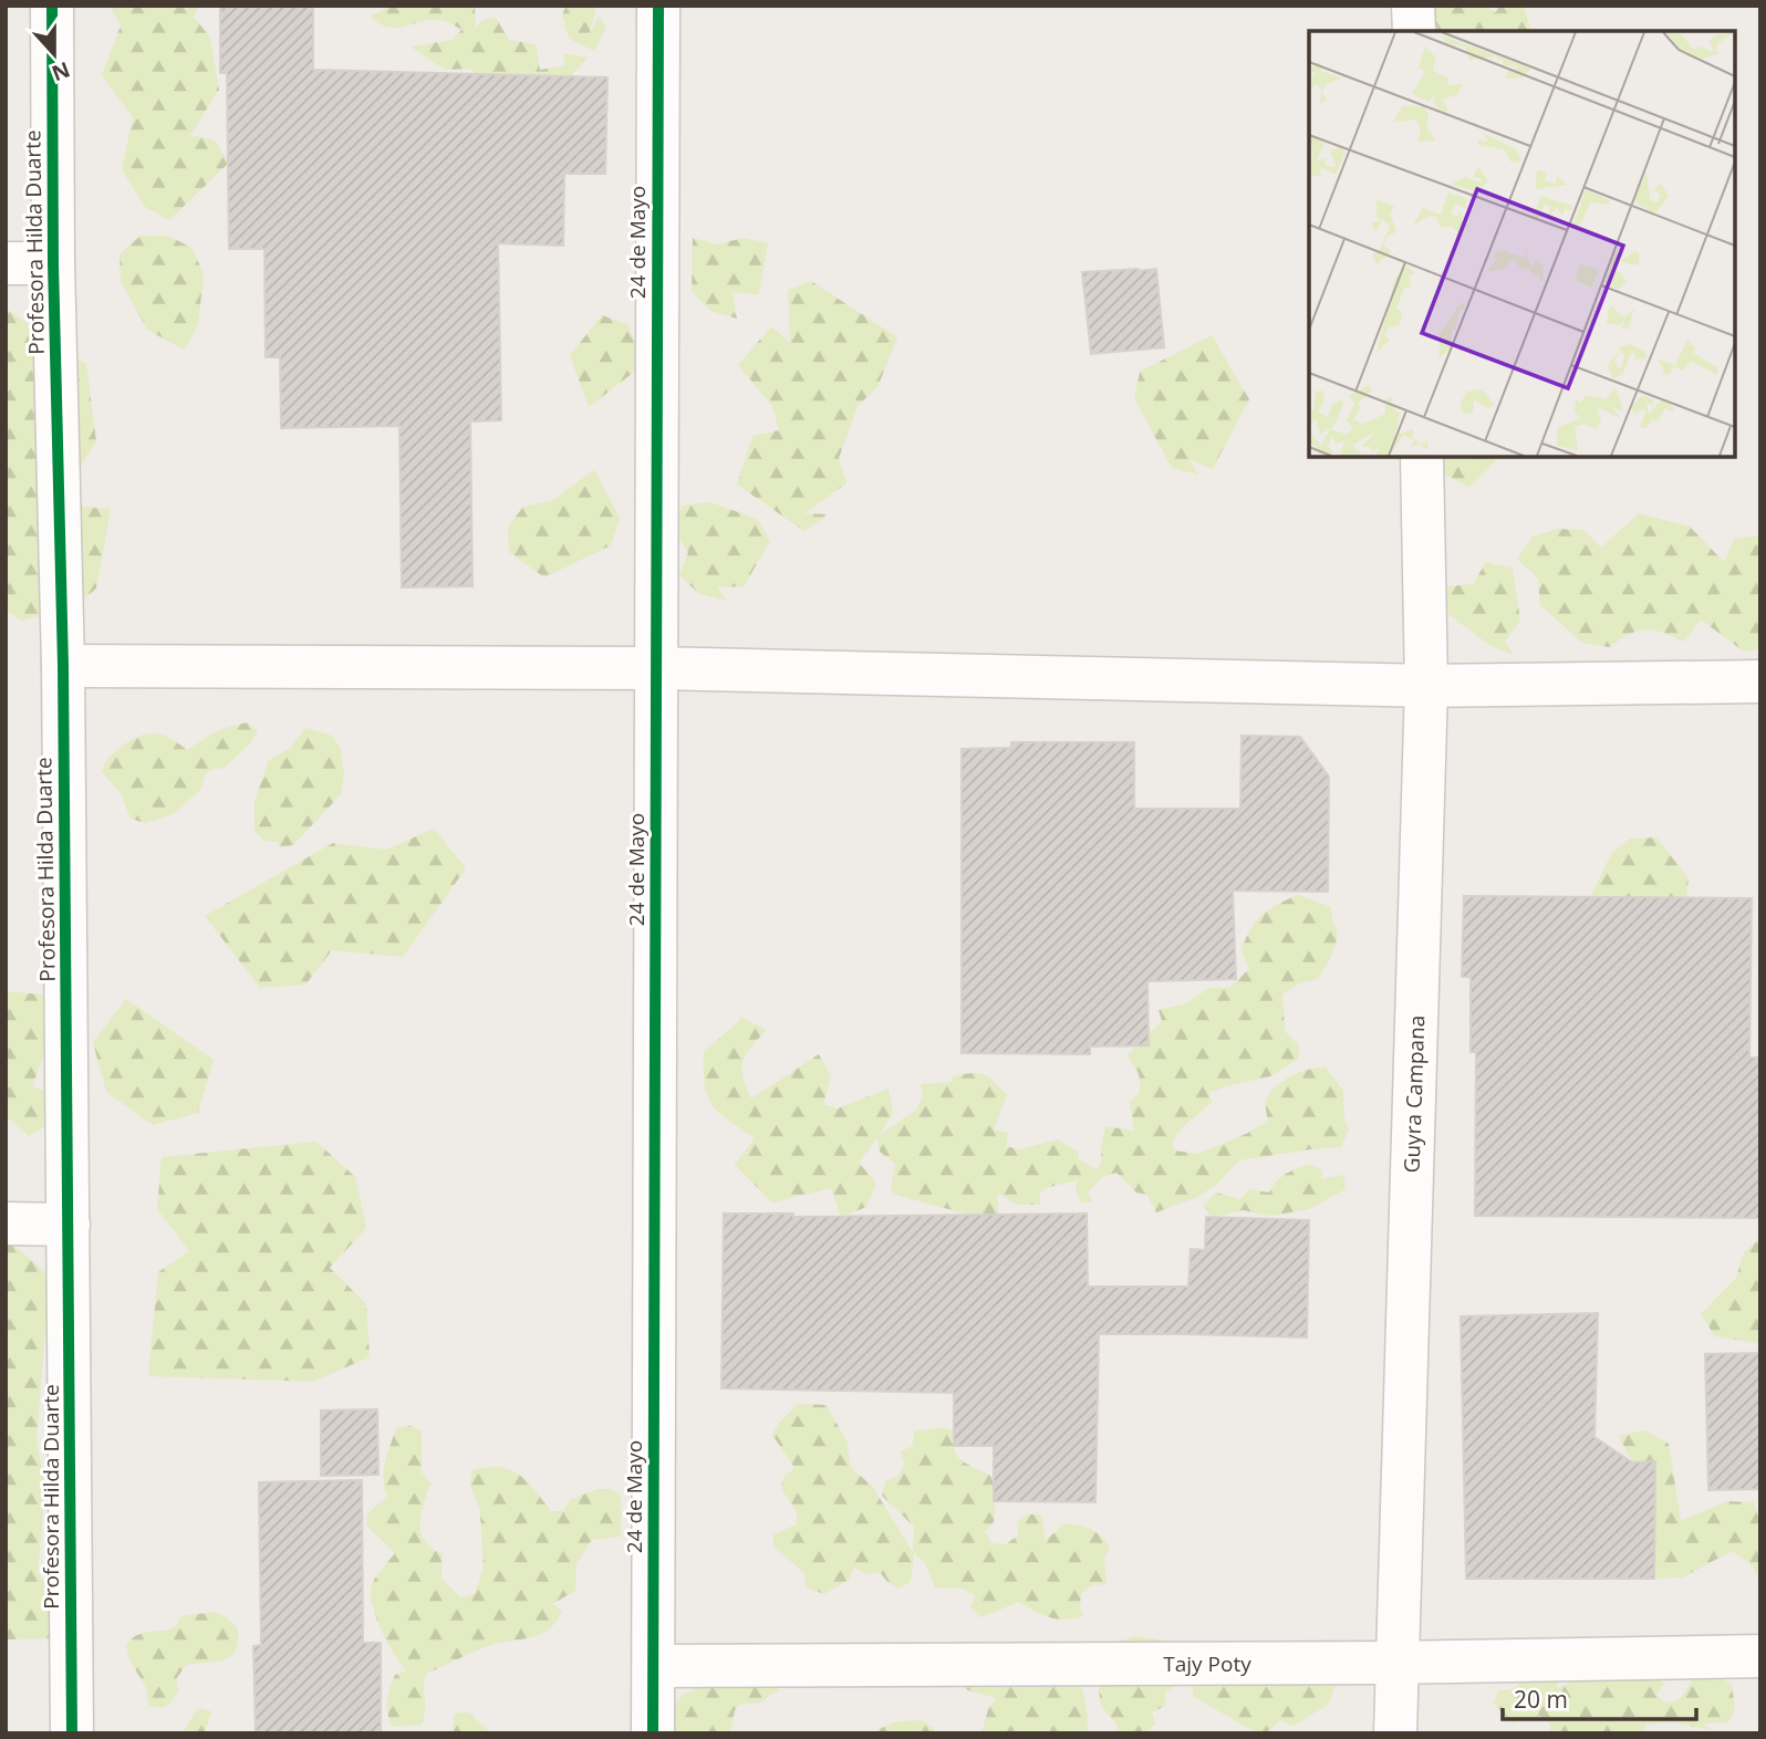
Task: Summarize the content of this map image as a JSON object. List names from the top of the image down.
{
  "streets": {
    "street": [
      "Profesora Hilda Duarte",
      "24 de Mayo",
      "Guyra Campana",
      "Tajy Poty"
    ]
  },
  "crossings": [
    ["24 de Mayo", "Tajy Poty"],
    ["Guyra Campana", "Tajy Poty"]
  ],
  "scale_bar": "20 m",
  "north": "bottom"
}
